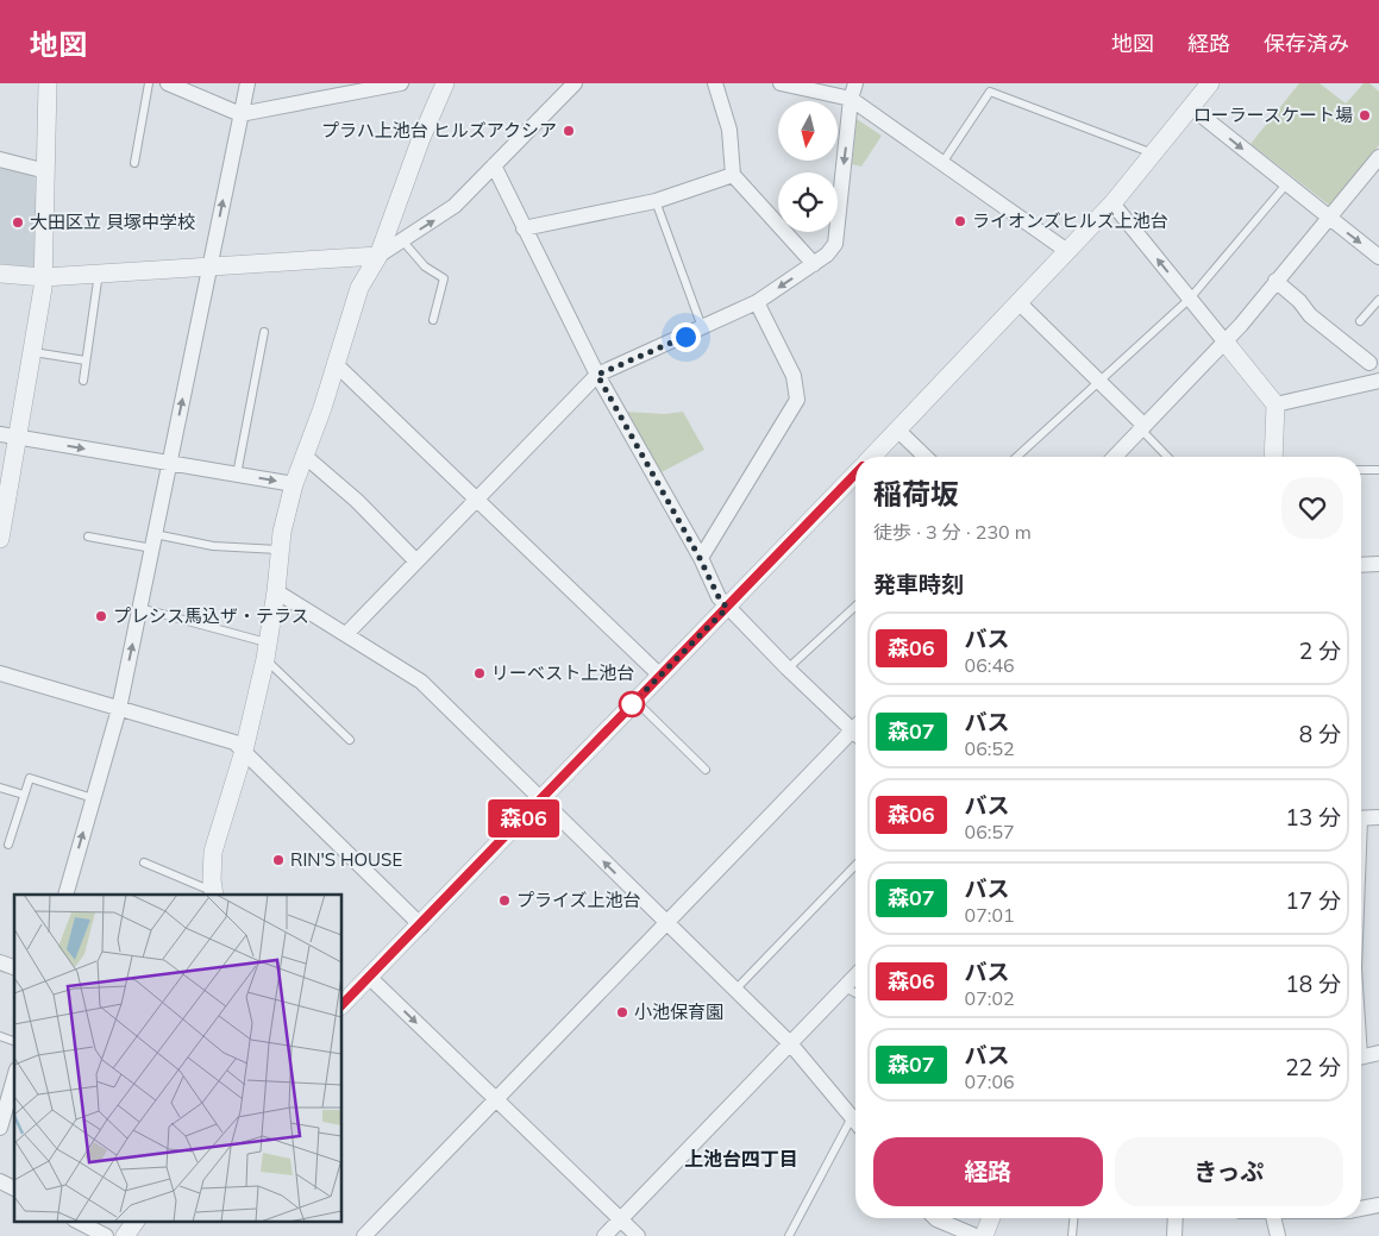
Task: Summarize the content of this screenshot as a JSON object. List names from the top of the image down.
{
  "districts": ["上池台四丁目"],
  "places": [
    "ローラースケート場",
    "プラハ上池台 ヒルズアクシア",
    "ライオンズヒルズ上池台",
    "大田区立 貝塚中学校",
    "プレシス馬込ザ・テラス",
    "リーベスト上池台",
    "RIN'S HOUSE",
    "プライズ上池台",
    "小池保育園"
  ],
  "lines": ["bus line 森06"],
  "north": "bottom",
  "page": {
    "header": "地図",
    "nav": ["地図", "経路", "保存済み"],
    "on_map": "森06",
    "heading": [
      ["稲荷坂", "徒歩 · 3 分 · 230 m"],
      "発車時刻"
    ],
    "list": [
      {
        "mark": "森06",
        "name": "バス",
        "note": "06:46",
        "value": "2 分"
      },
      {
        "mark": "森07",
        "name": "バス",
        "note": "06:52",
        "value": "8 分"
      },
      {
        "mark": "森06",
        "name": "バス",
        "note": "06:57",
        "value": "13 分"
      },
      {
        "mark": "森07",
        "name": "バス",
        "note": "07:01",
        "value": "17 分"
      },
      {
        "mark": "森06",
        "name": "バス",
        "note": "07:02",
        "value": "18 分"
      },
      {
        "mark": "森07",
        "name": "バス",
        "note": "07:06",
        "value": "22 分"
      }
    ],
    "buttons": ["経路", "きっぷ"]
  }
}
